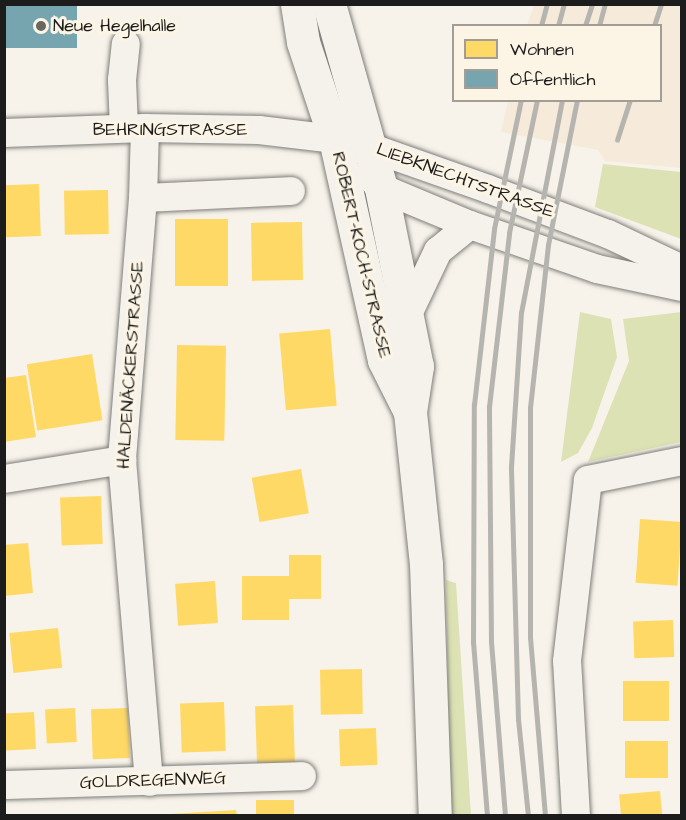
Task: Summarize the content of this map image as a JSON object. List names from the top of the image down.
{
  "streets": {
    "main road": ["ROBERT-KOCH-STRASSE"],
    "street": [
      "BEHRINGSTRASSE",
      "LIEBKNECHTSTRASSE",
      "HALDENÄCKERSTRASSE",
      "GOLDREGENWEG"
    ]
  },
  "crossings": [
    ["BEHRINGSTRASSE", "LIEBKNECHTSTRASSE"],
    ["BEHRINGSTRASSE", "ROBERT-KOCH-STRASSE"],
    ["BEHRINGSTRASSE", "HALDENÄCKERSTRASSE"],
    ["LIEBKNECHTSTRASSE", "ROBERT-KOCH-STRASSE"],
    ["HALDENÄCKERSTRASSE", "GOLDREGENWEG"]
  ],
  "places": ["Neue Hegelhalle"],
  "legend": ["Wohnen", "Öffentlich"]
}
